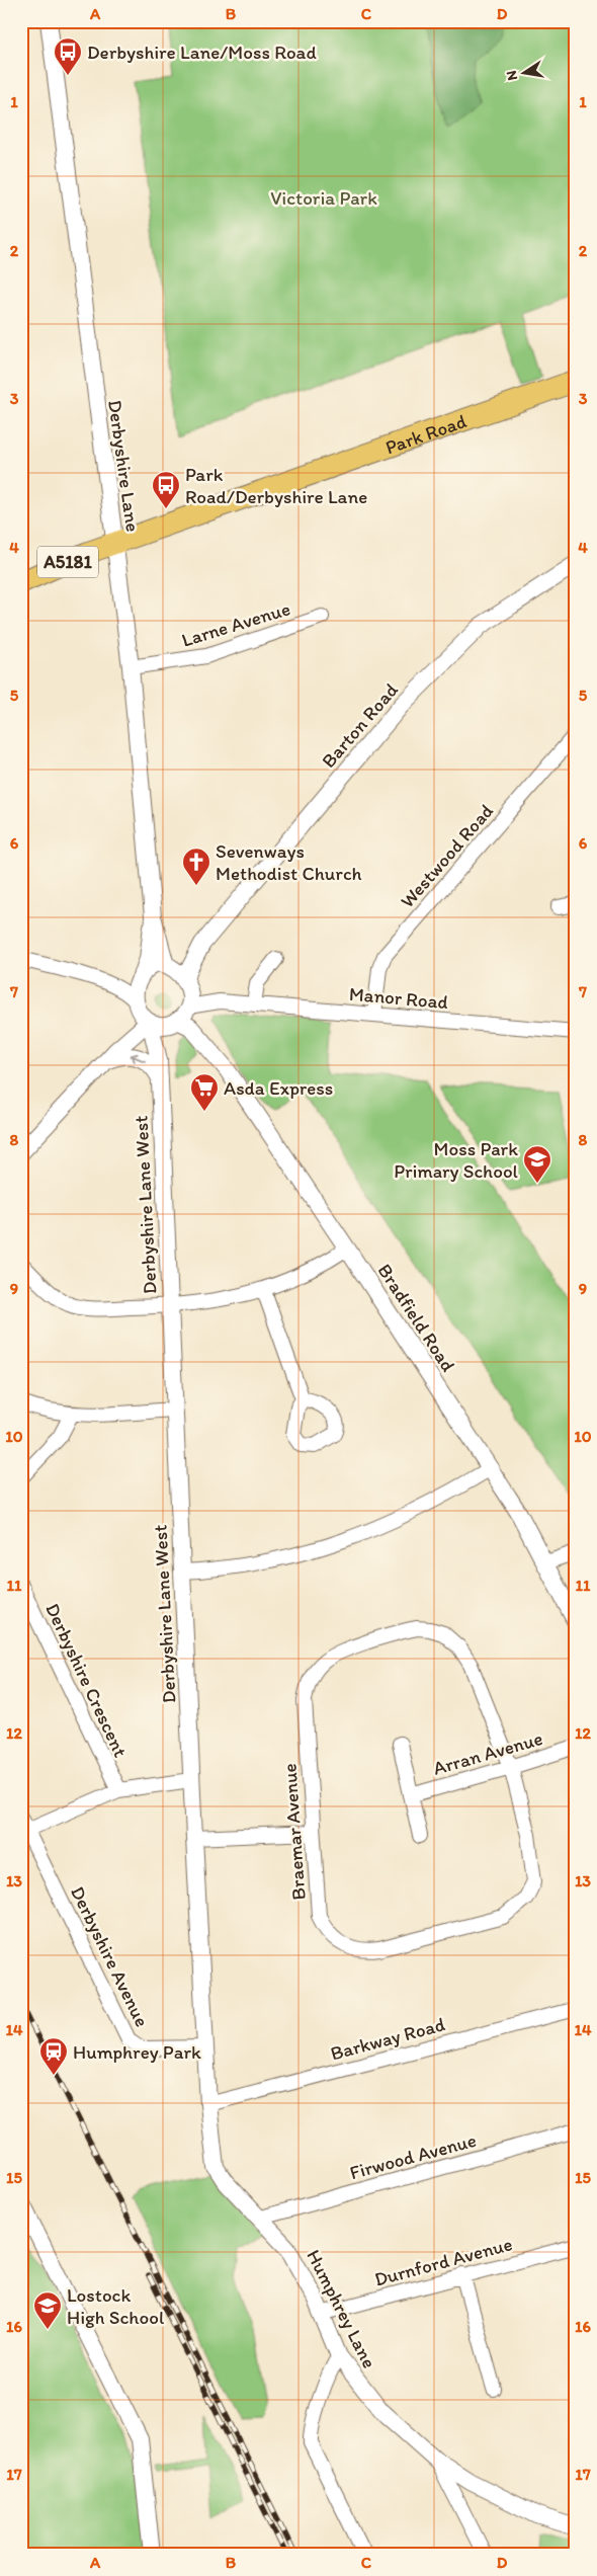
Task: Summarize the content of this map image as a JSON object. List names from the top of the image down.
{
  "streets": {
    "main road": ["Park Road", "A5181"],
    "street": [
      "Derbyshire Lane",
      "Larne Avenue",
      "Barton Road",
      "Westwood Road",
      "Manor Road",
      "Derbyshire Lane West",
      "Bradfield Road",
      "Derbyshire Crescent",
      "Arran Avenue",
      "Braemar Avenue",
      "Derbyshire Avenue",
      "Barkway Road",
      "Firwood Avenue",
      "Durnford Avenue",
      "Humphrey Lane"
    ]
  },
  "crossings": [
    ["Park Road", "Derbyshire Lane"],
    ["Derbyshire Lane", "Larne Avenue"],
    ["Derbyshire Lane", "Barton Road"],
    ["Derbyshire Lane", "Manor Road"],
    ["Derbyshire Lane", "Derbyshire Lane West"],
    ["Derbyshire Lane", "Bradfield Road"],
    ["Barton Road", "Manor Road"],
    ["Barton Road", "Derbyshire Lane West"],
    ["Barton Road", "Bradfield Road"],
    ["Westwood Road", "Manor Road"],
    ["Manor Road", "Derbyshire Lane West"],
    ["Manor Road", "Bradfield Road"],
    ["Derbyshire Lane West", "Bradfield Road"],
    ["Derbyshire Lane West", "Derbyshire Avenue"],
    ["Derbyshire Lane West", "Barkway Road"],
    ["Derbyshire Lane West", "Humphrey Lane"],
    ["Arran Avenue", "Braemar Avenue"],
    ["Firwood Avenue", "Humphrey Lane"],
    ["Durnford Avenue", "Humphrey Lane"]
  ],
  "parks": ["Victoria Park"],
  "places": {
    "bus stop": ["Derbyshire Lane/Moss Road", "Park Road/Derbyshire Lane"],
    "church": ["Sevenways Methodist Church"],
    "supermarket": ["Asda Express"],
    "school or university": ["Moss Park Primary School", "Lostock High School"],
    "station": ["Humphrey Park"]
  },
  "north": "left",
  "grid": {
    "columns": [
      "A",
      "B",
      "C",
      "D"
    ],
    "rows": [
      "1",
      "2",
      "3",
      "4",
      "5",
      "6",
      "7",
      "8",
      "9",
      "10",
      "11",
      "12",
      "13",
      "14",
      "15",
      "16",
      "17"
    ]
  }
}
